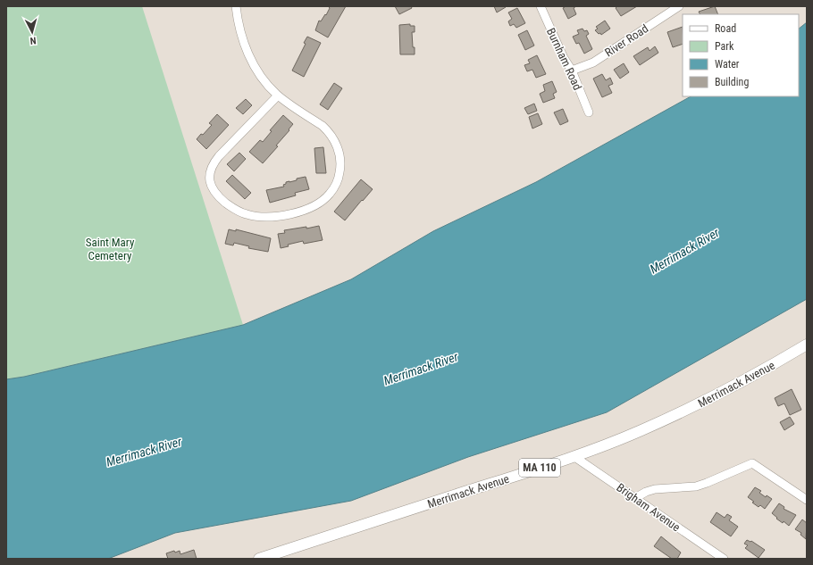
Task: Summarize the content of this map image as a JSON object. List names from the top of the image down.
{
  "streets": {
    "main road": ["Merrimack Avenue", "MA 110"],
    "street": ["River Road", "Burnham Road", "Brigham Avenue"]
  },
  "crossings": [
    ["River Road", "Burnham Road"],
    ["Merrimack Avenue", "Brigham Avenue"]
  ],
  "water": ["Merrimack River"],
  "parks": ["Saint Mary Cemetery"],
  "legend": [
    "Road",
    "Park",
    "Water",
    "Building"
  ],
  "north": "bottom"
}
